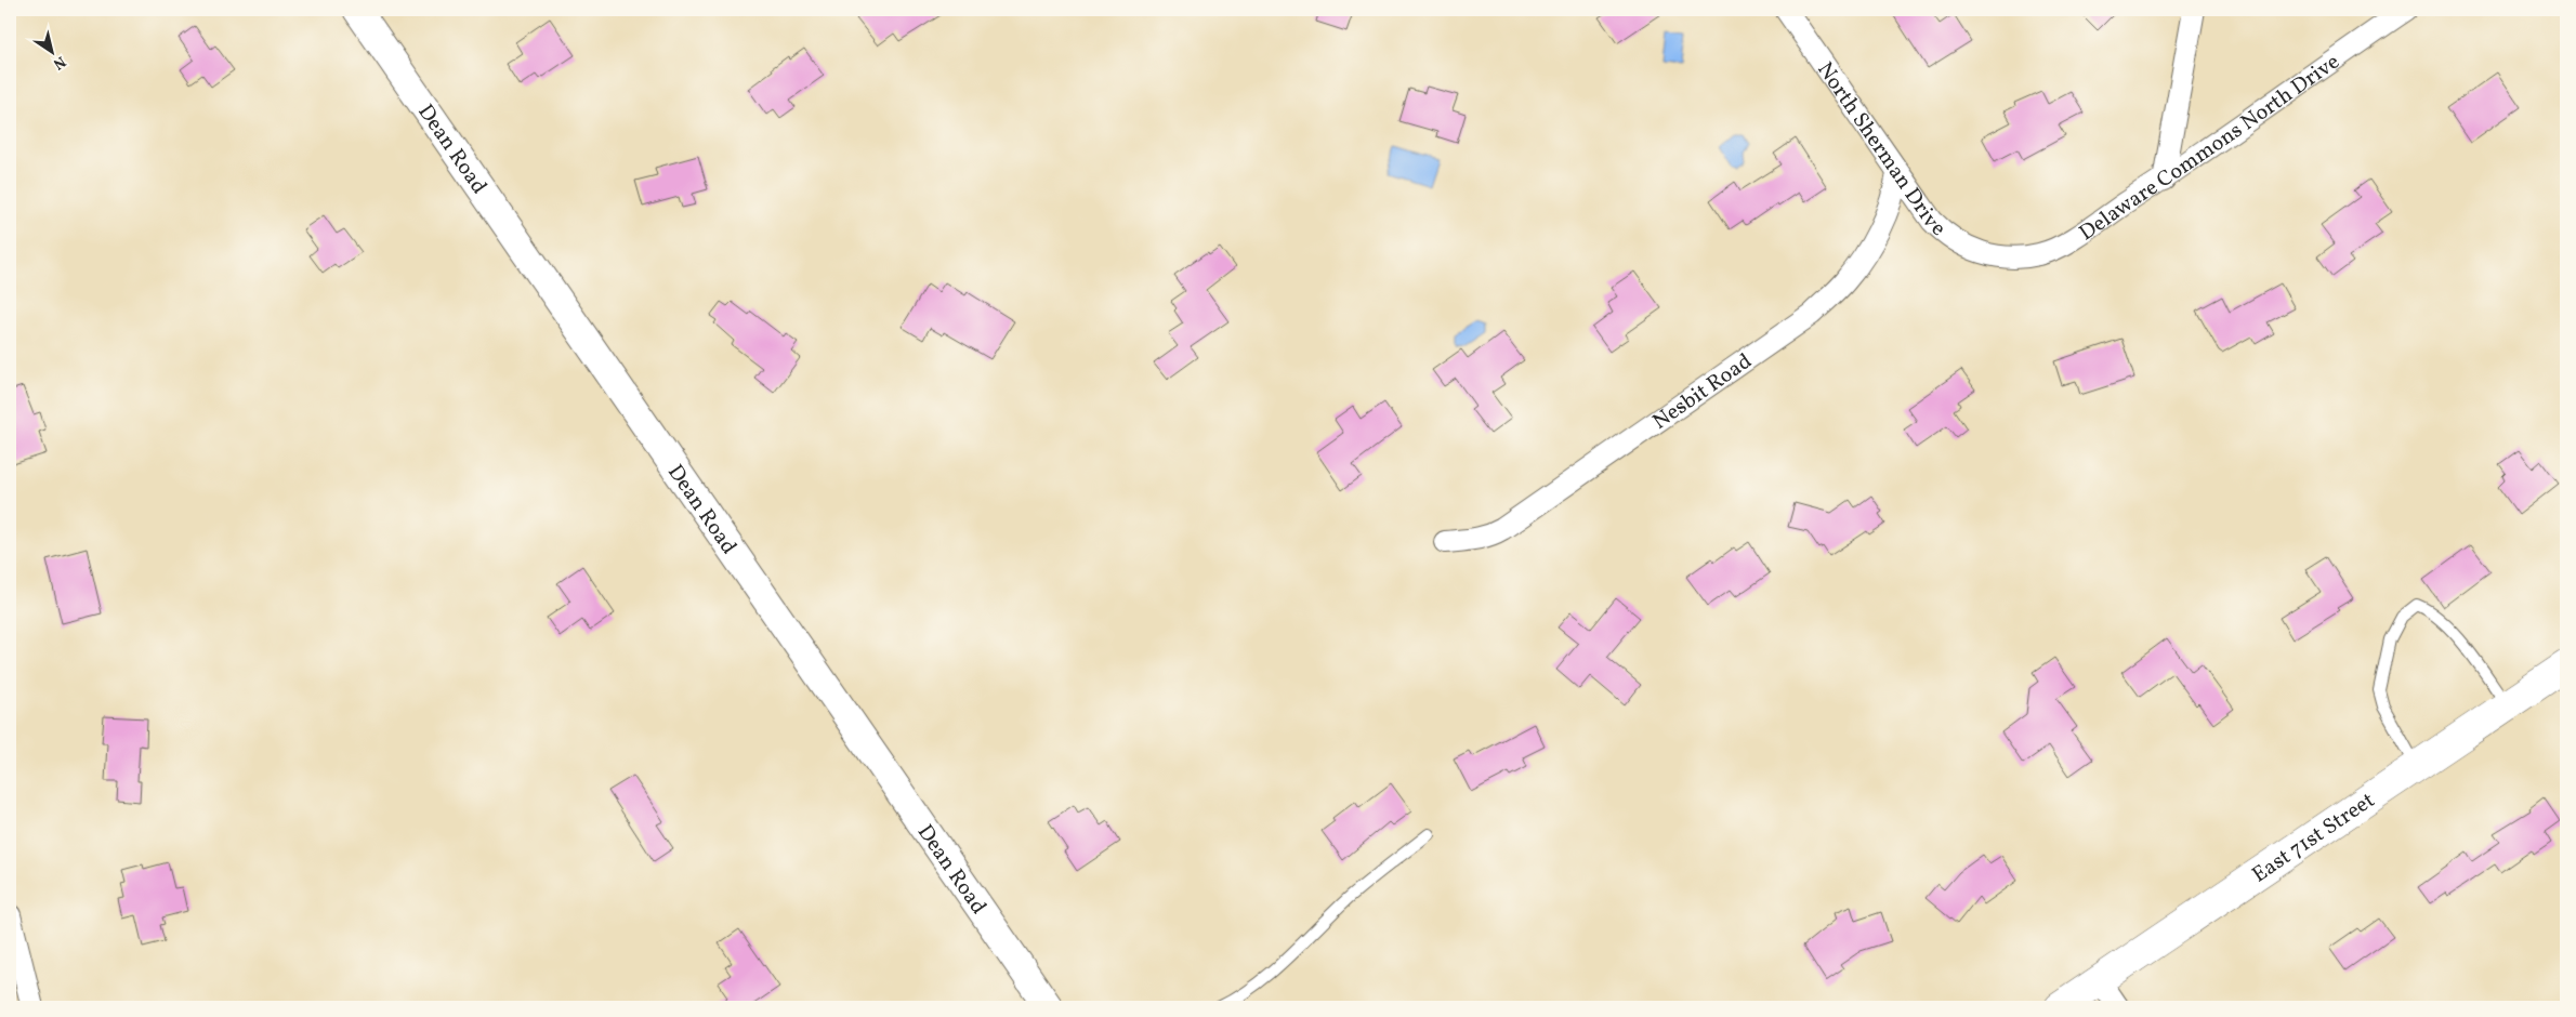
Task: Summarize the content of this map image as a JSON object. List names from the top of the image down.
{
  "streets": {
    "main road": ["East 71st Street"],
    "street": [
      "Delaware Commons North Drive",
      "North Sherman Drive",
      "Dean Road",
      "Nesbit Road"
    ]
  },
  "crossings": [
    ["Delaware Commons North Drive", "North Sherman Drive"],
    ["North Sherman Drive", "Nesbit Road"]
  ],
  "north": "bottom right"
}
